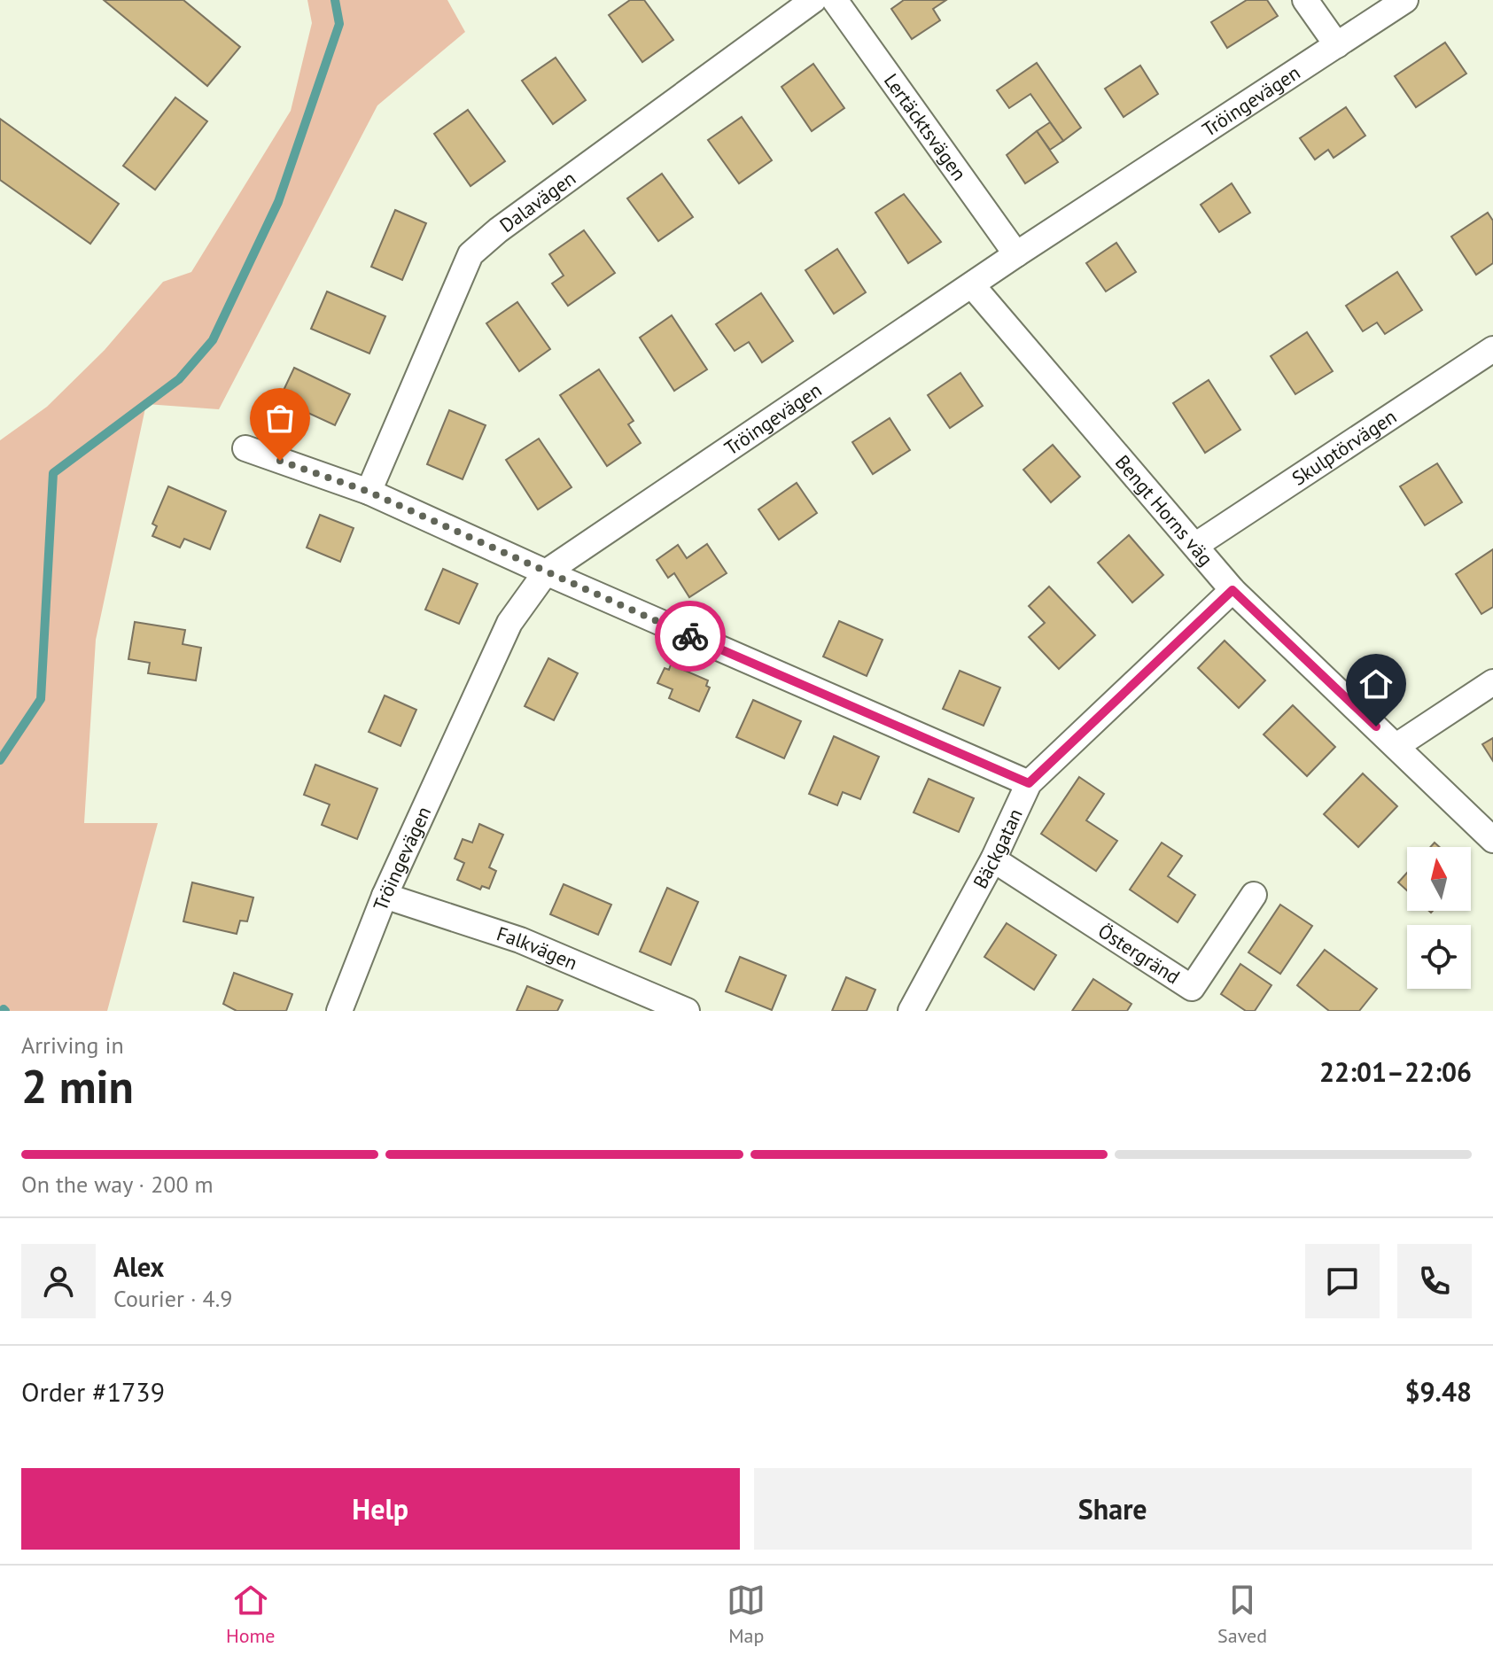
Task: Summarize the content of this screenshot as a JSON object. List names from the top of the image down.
{
  "streets": {
    "street": [
      "Tröingevägen",
      "Lertäcktsvägen",
      "Dalavägen",
      "Skulptörvägen",
      "Bengt Horns väg",
      "Bäckgatan",
      "Falkvägen",
      "Östergränd"
    ]
  },
  "crossings": [
    ["Tröingevägen", "Lertäcktsvägen"],
    ["Tröingevägen", "Bengt Horns väg"],
    ["Tröingevägen", "Falkvägen"],
    ["Skulptörvägen", "Bengt Horns väg"],
    ["Bengt Horns väg", "Bäckgatan"],
    ["Bäckgatan", "Östergränd"]
  ],
  "north": "top",
  "page": {
    "heading": ["2 min", "Arriving in", "22:01–22:06"],
    "panel": [
      "Alex",
      "Courier · 4.9",
      "Order #1739",
      "$9.48"
    ],
    "bar": "On the way · 200 m",
    "buttons": ["Help", "Share"],
    "tabs": ["Home", "Map", "Saved"]
  }
}
